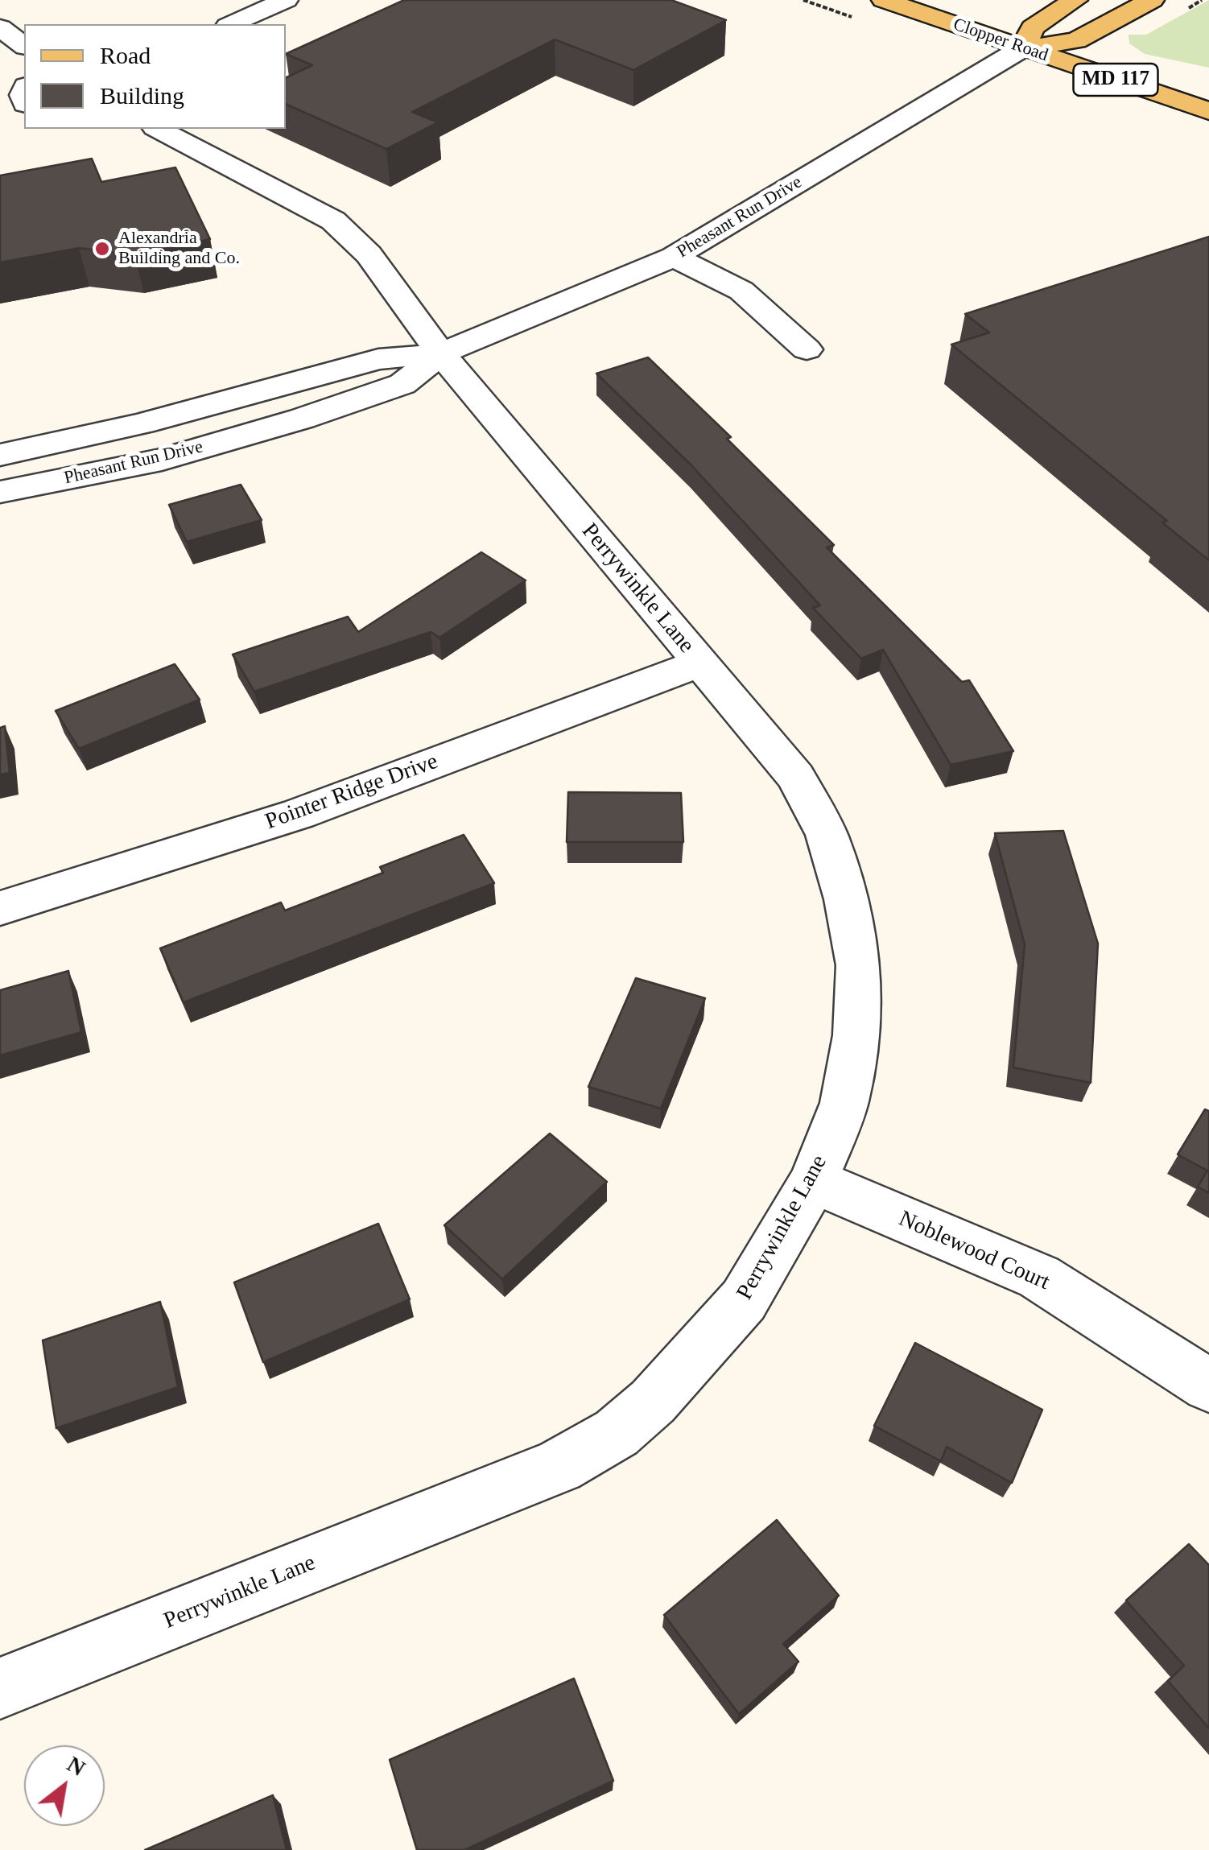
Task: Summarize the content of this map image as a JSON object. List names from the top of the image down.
{
  "streets": {
    "main road": ["Clopper Road", "MD 117"],
    "street": [
      "Pheasant Run Drive",
      "Perrywinkle Lane",
      "Pointer Ridge Drive",
      "Noblewood Court"
    ]
  },
  "crossings": [
    ["Clopper Road", "Pheasant Run Drive"],
    ["Pheasant Run Drive", "Perrywinkle Lane"],
    ["Perrywinkle Lane", "Pointer Ridge Drive"],
    ["Perrywinkle Lane", "Noblewood Court"]
  ],
  "places": ["Alexandria Building and Co."],
  "legend": ["Road", "Building"],
  "north": "top right"
}
